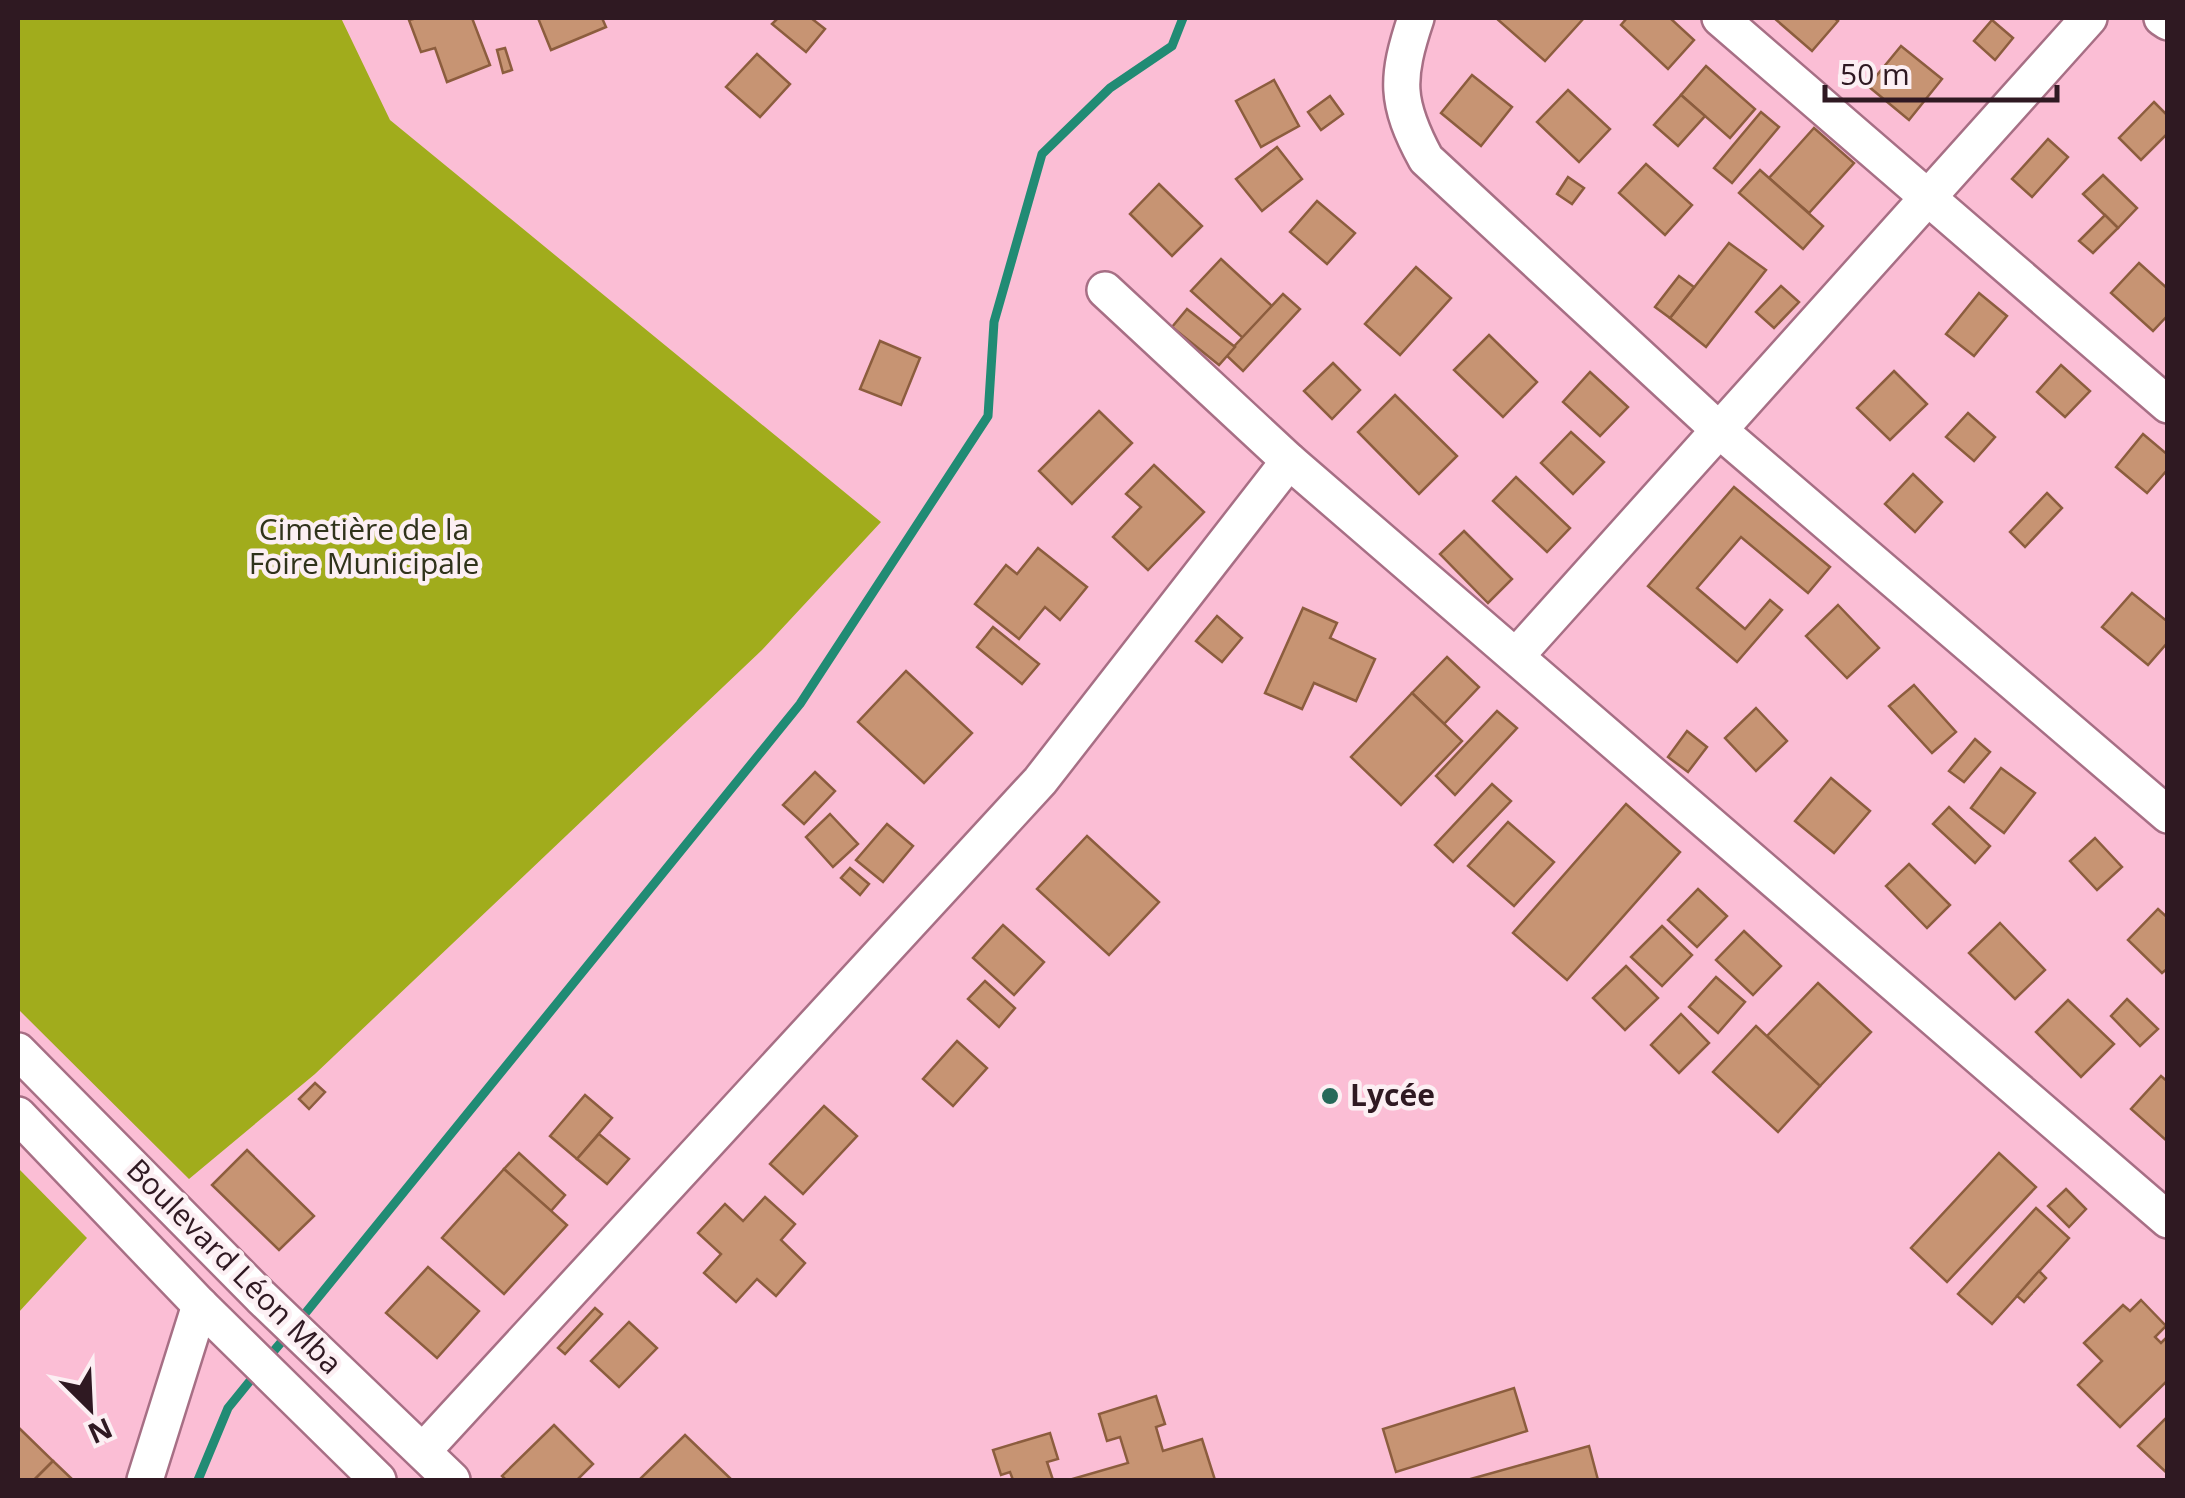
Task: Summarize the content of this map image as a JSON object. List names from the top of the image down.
{
  "streets": {
    "street": ["Boulevard Léon Mba"]
  },
  "parks": ["Cimetière de la Foire Municipale"],
  "places": ["Lycée"],
  "scale_bar": "50 m",
  "north": "bottom right"
}
